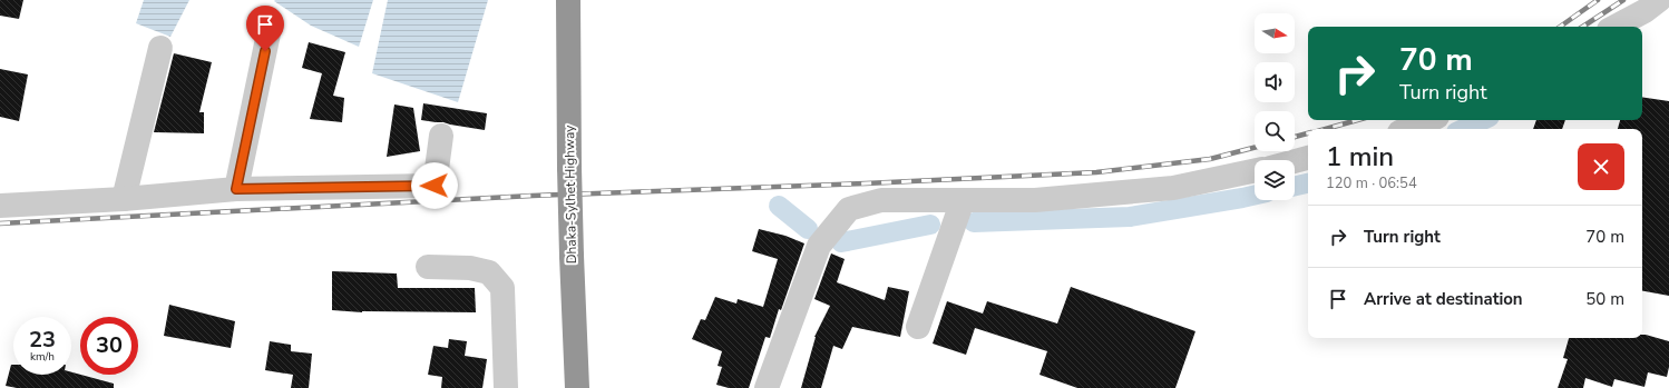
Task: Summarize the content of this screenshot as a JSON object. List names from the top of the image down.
{
  "streets": {
    "highway": ["Dhaka-Sylhet Highway"]
  },
  "north": "right",
  "page": {
    "turn": ["70 m", "Turn right"],
    "heading": ["1 min", "120 m · 06:54"],
    "list": [
      {
        "name": "Turn right",
        "value": "70 m"
      },
      {
        "name": "Arrive at destination",
        "value": "50 m"
      }
    ],
    "speed": "23 km/h",
    "limit": "30"
  }
}
